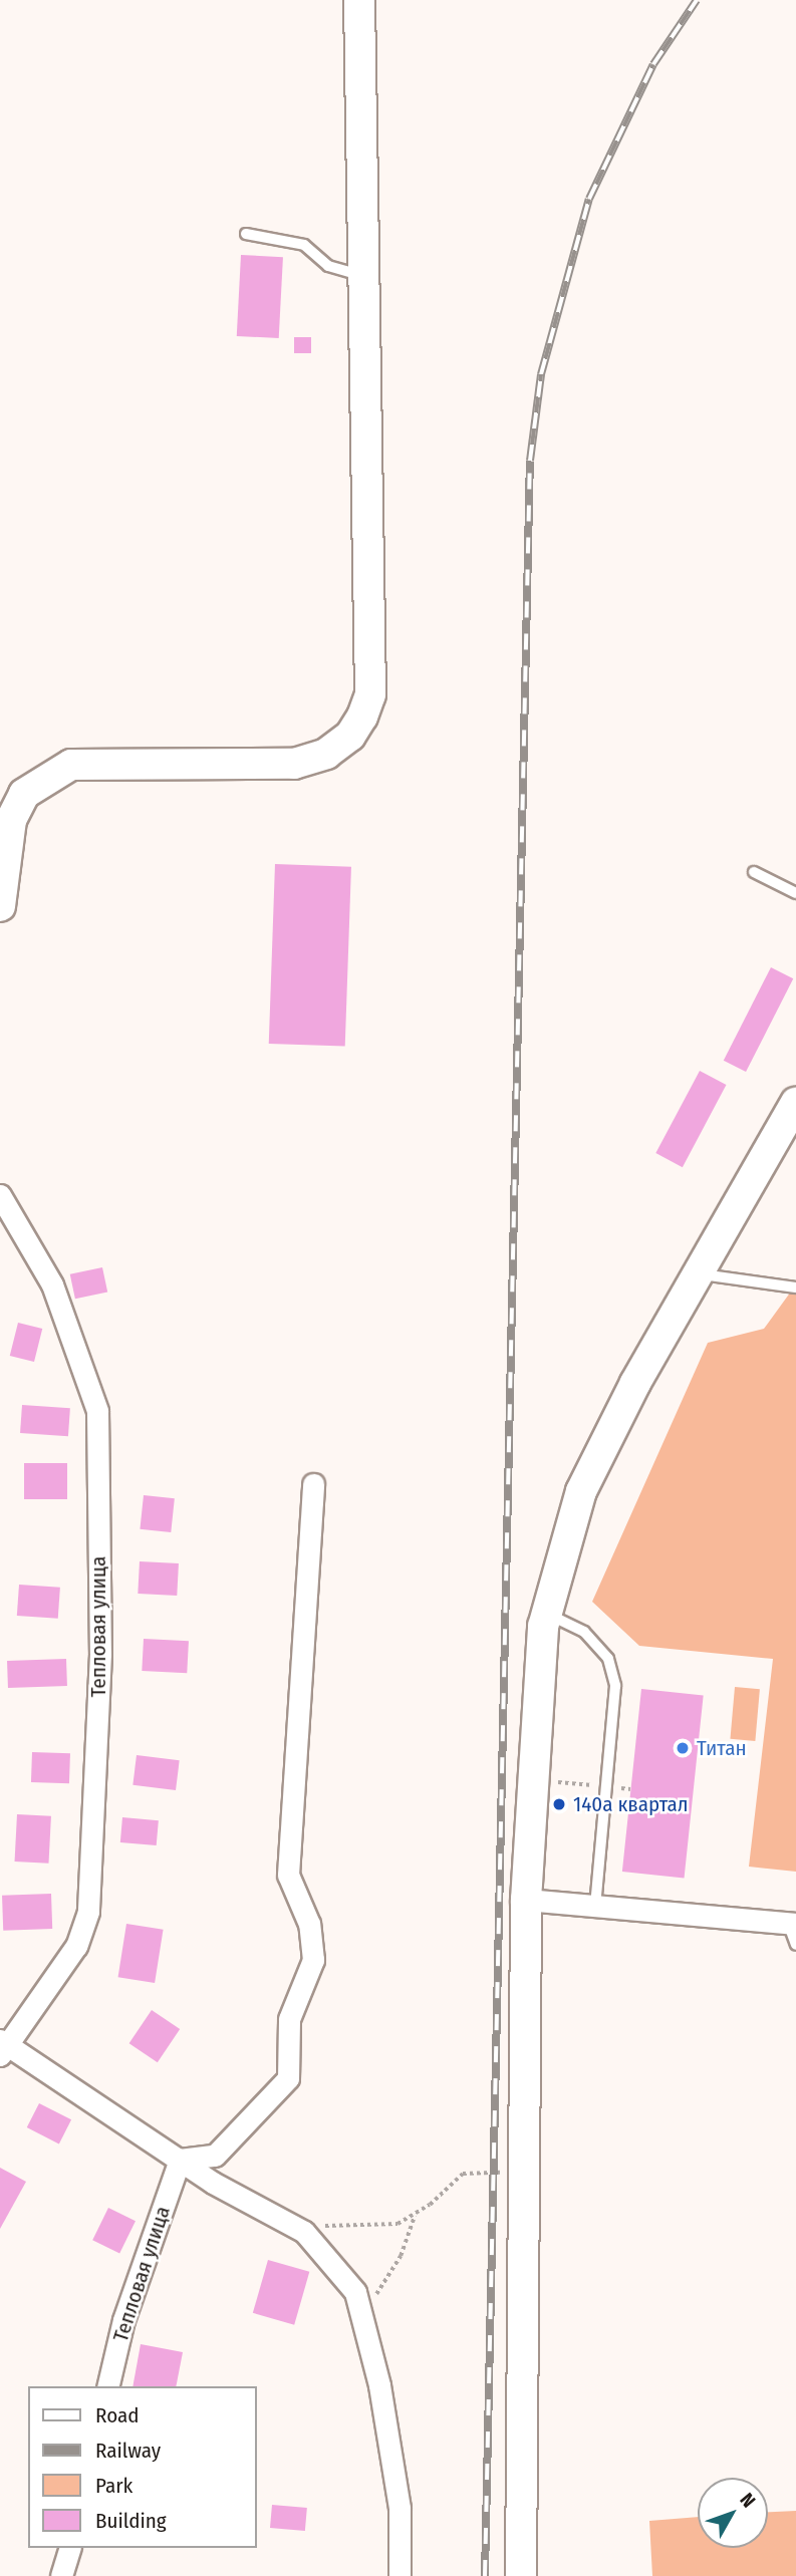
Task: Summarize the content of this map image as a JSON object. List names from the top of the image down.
{
  "streets": {
    "street": ["Тепловая улица"]
  },
  "places": ["Титан", "140а квартал"],
  "legend": [
    "Road",
    "Railway",
    "Park",
    "Building"
  ],
  "north": "top right"
}
